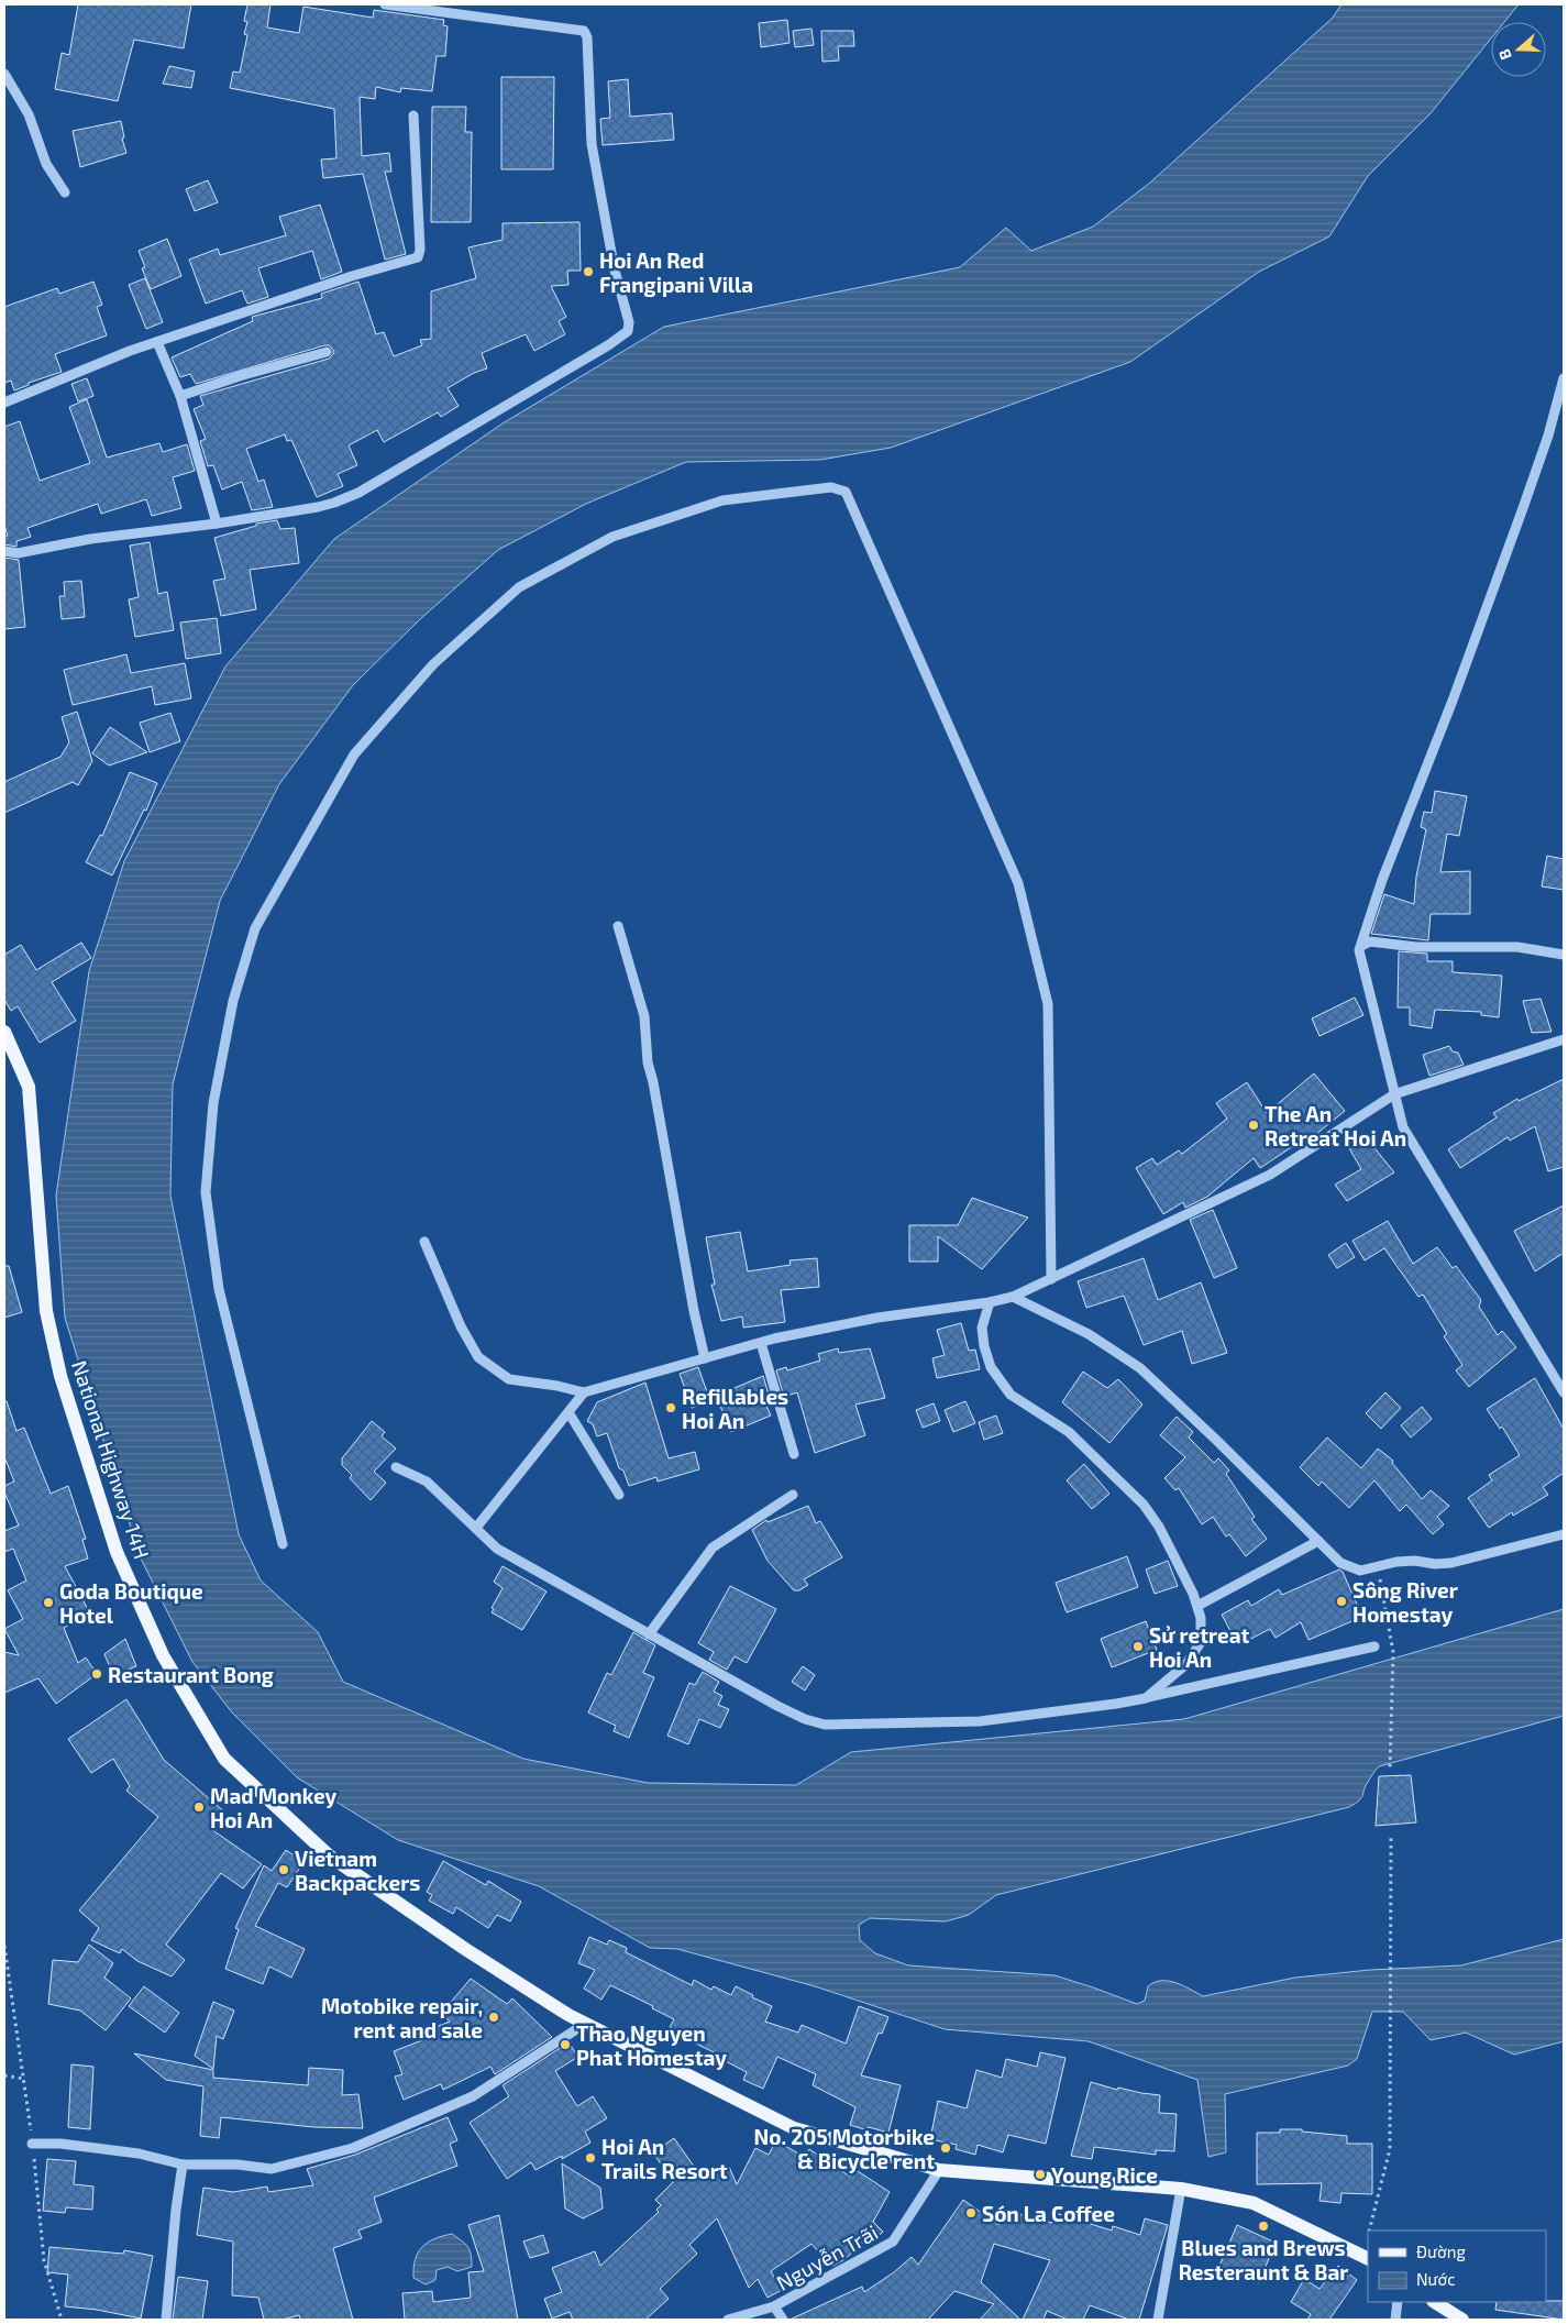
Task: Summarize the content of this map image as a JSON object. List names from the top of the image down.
{
  "streets": {
    "main road": ["National Highway 14H"],
    "street": ["Nguyễn Trãi"]
  },
  "crossings": [
    ["National Highway 14H", "Nguyễn Trãi"]
  ],
  "places": [
    "Hoi An Red Frangipani Villa",
    "The An Retreat Hoi An",
    "Refillables Hoi An",
    "Sông River Homestay",
    "Goda Boutique Hotel",
    "Sử retreat Hoi An",
    "Restaurant Bong",
    "Mad Monkey Hoi An",
    "Vietnam Backpackers",
    "Motobike repair, rent and sale",
    "Thao Nguyen Phat Homestay",
    "No. 205 Motorbike & Bicycle rent",
    "Hoi An Trails Resort",
    "Young Rice",
    "Són La Coffee",
    "Blues and Brews Resteraunt & Bar"
  ],
  "legend": ["Đường", "Nước"],
  "north": "left"
}
